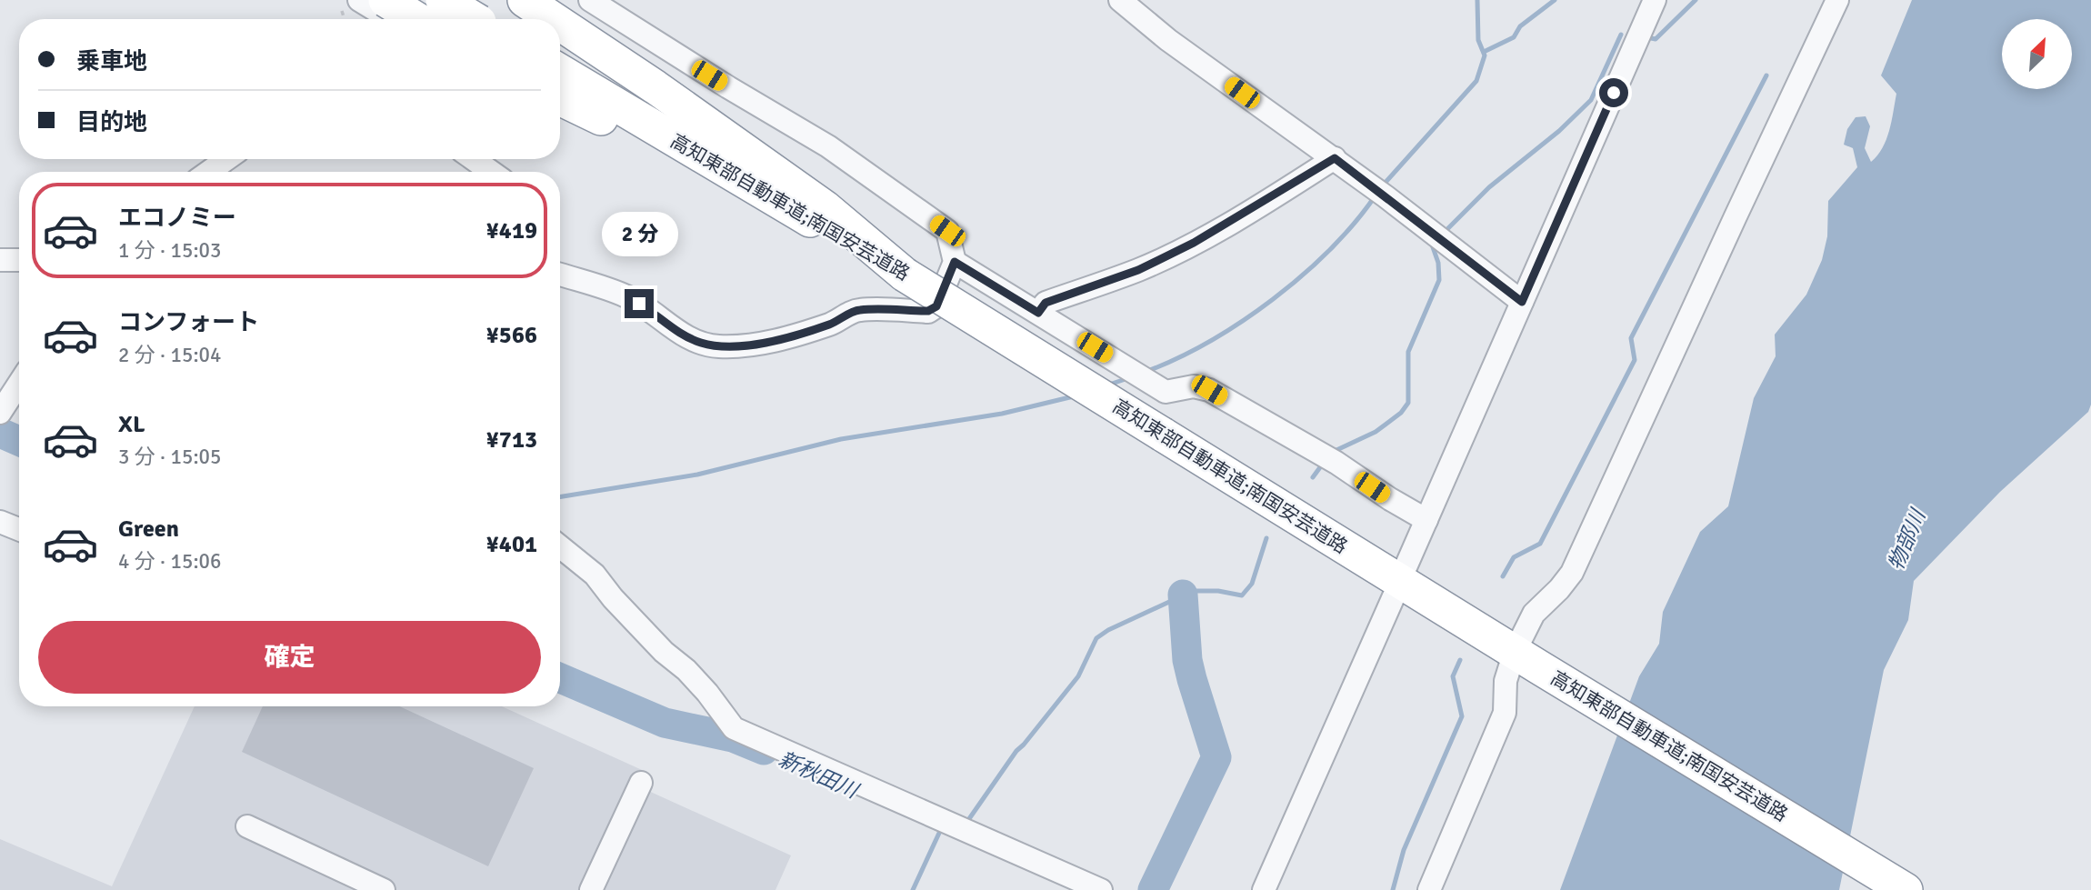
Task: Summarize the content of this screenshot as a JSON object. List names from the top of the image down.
{
  "streets": {
    "highway": ["高知東部自動車道;南国安芸道路"]
  },
  "water": ["物部川", "新秋田川"],
  "north": "top right",
  "page": {
    "banner": ["乗車地", "目的地"],
    "list": [
      {
        "name": "エコノミー",
        "note": "1 分 · 15:03",
        "value": "¥419"
      },
      {
        "name": "コンフォート",
        "note": "2 分 · 15:04",
        "value": "¥566"
      },
      {
        "name": "XL",
        "note": "3 分 · 15:05",
        "value": "¥713"
      },
      {
        "name": "Green",
        "note": "4 分 · 15:06",
        "value": "¥401"
      }
    ],
    "bubble": "2 分",
    "buttons": "確定"
  }
}
